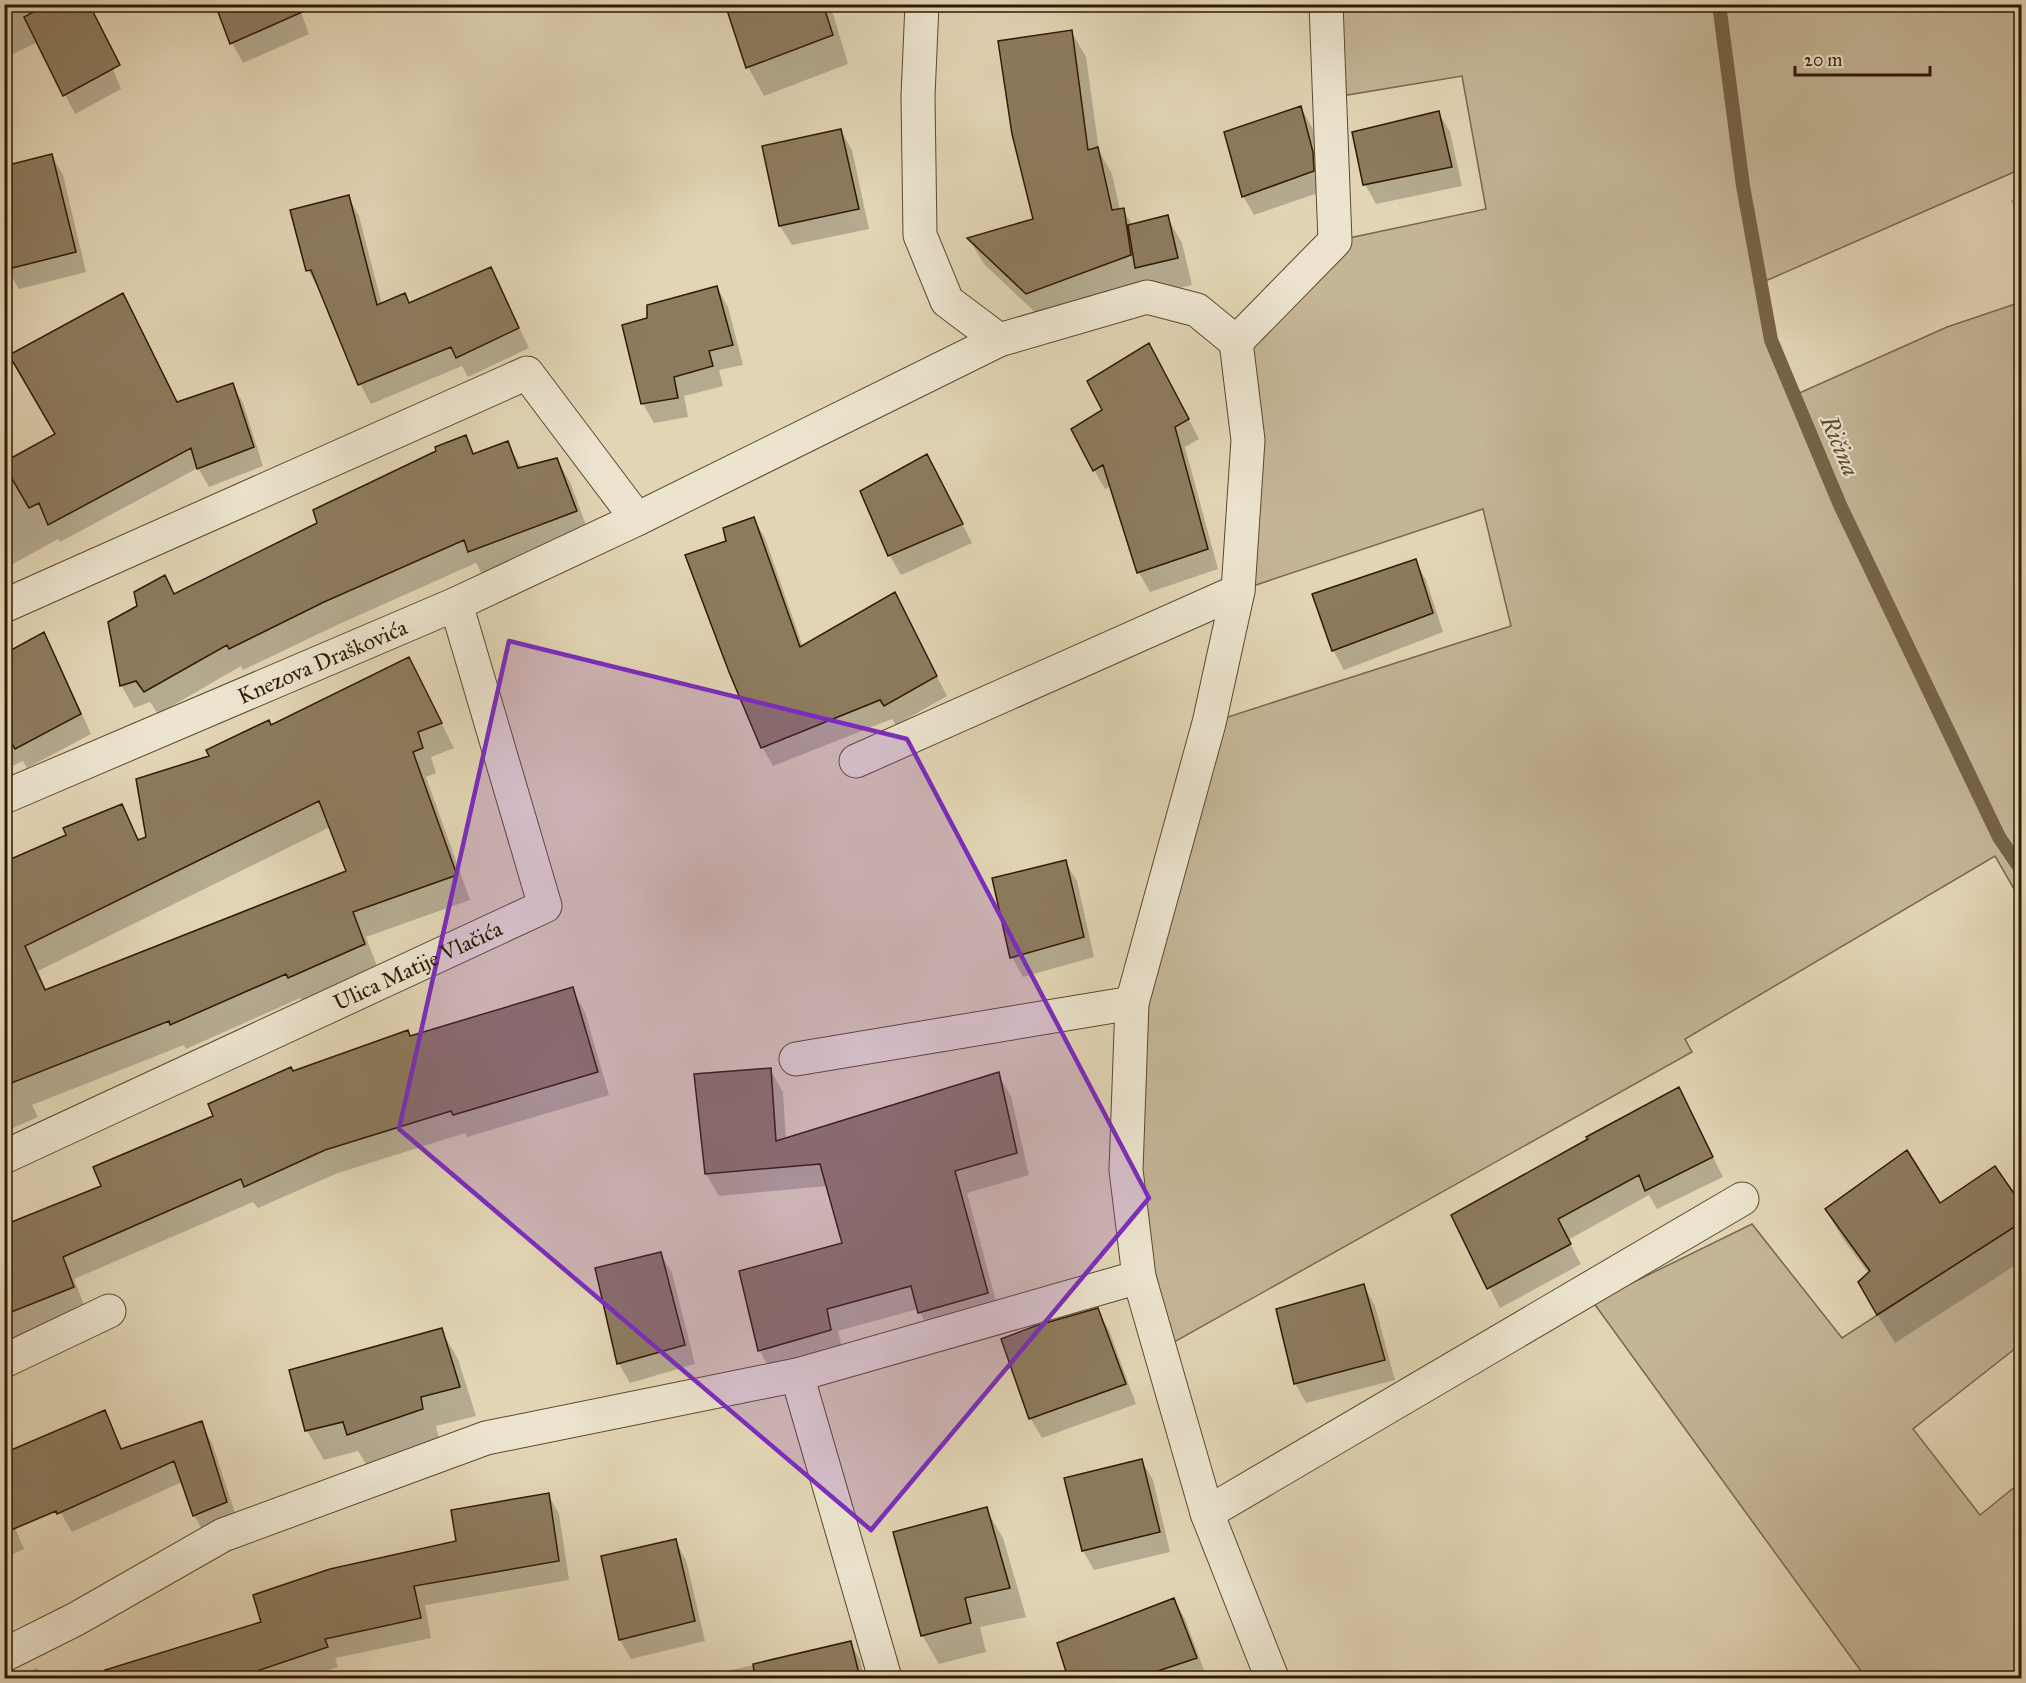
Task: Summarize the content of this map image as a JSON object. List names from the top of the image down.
{
  "streets": {
    "street": ["Knezova Draškovića", "Ulica Matije Vlačića"]
  },
  "crossings": [
    ["Knezova Draškovića", "Ulica Matije Vlačića"]
  ],
  "water": ["Ričina"],
  "scale_bar": "20 m"
}
